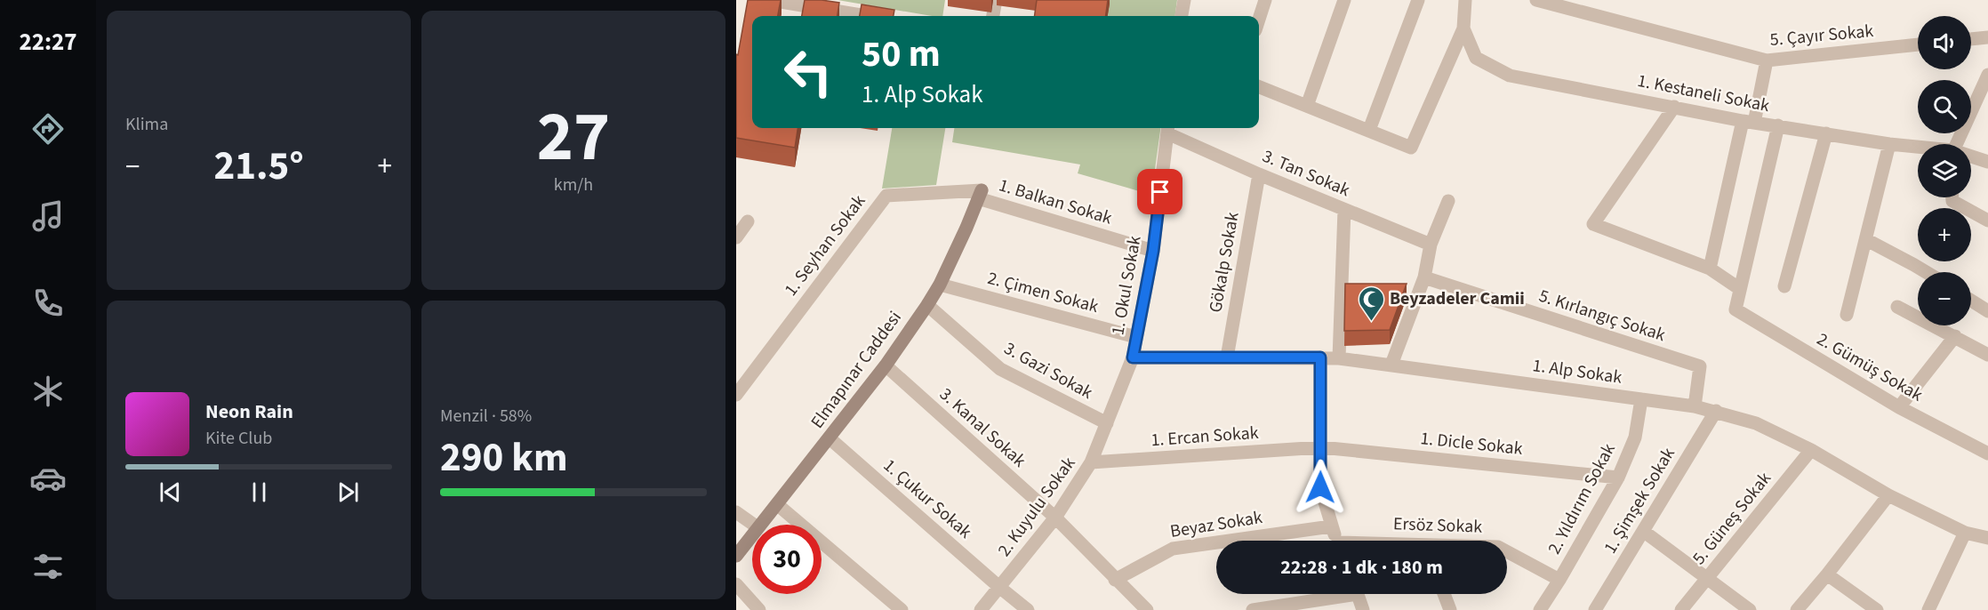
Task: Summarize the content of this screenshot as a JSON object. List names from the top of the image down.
{
  "streets": {
    "street": [
      "5. Çayır Sokak",
      "1. Kestaneli Sokak",
      "3. Tan Sokak",
      "1. Balkan Sokak",
      "1. Seyhan Sokak",
      "Gökalp Sokak",
      "1. Okul Sokak",
      "2. Çimen Sokak",
      "5. Kırlangıç Sokak",
      "2. Gümüş Sokak",
      "Elmapınar Caddesi",
      "3. Gazi Sokak",
      "1. Alp Sokak",
      "3. Kanal Sokak",
      "1. Ercan Sokak",
      "1. Dicle Sokak",
      "1. Çukur Sokak",
      "2. Yıldırım Sokak",
      "1. Şimşek Sokak",
      "2. Kuyulu Sokak",
      "5. Güneş Sokak",
      "Beyaz Sokak",
      "Ersöz Sokak"
    ]
  },
  "crossings": [
    ["3. Tan Sokak", "Gökalp Sokak"],
    ["3. Tan Sokak", "1. Okul Sokak"],
    ["1. Balkan Sokak", "1. Seyhan Sokak"],
    ["1. Balkan Sokak", "1. Okul Sokak"],
    ["1. Balkan Sokak", "Elmapınar Caddesi"],
    ["1. Seyhan Sokak", "Elmapınar Caddesi"],
    ["Gökalp Sokak", "1. Alp Sokak"],
    ["1. Okul Sokak", "2. Çimen Sokak"],
    ["1. Okul Sokak", "1. Alp Sokak"],
    ["1. Okul Sokak", "2. Kuyulu Sokak"],
    ["2. Çimen Sokak", "Elmapınar Caddesi"],
    ["5. Kırlangıç Sokak", "1. Alp Sokak"],
    ["Elmapınar Caddesi", "3. Gazi Sokak"],
    ["Elmapınar Caddesi", "3. Kanal Sokak"],
    ["Elmapınar Caddesi", "1. Çukur Sokak"],
    ["3. Gazi Sokak", "2. Kuyulu Sokak"],
    ["1. Alp Sokak", "2. Yıldırım Sokak"],
    ["1. Alp Sokak", "1. Şimşek Sokak"],
    ["1. Alp Sokak", "2. Kuyulu Sokak"],
    ["1. Alp Sokak", "5. Güneş Sokak"],
    ["3. Kanal Sokak", "2. Kuyulu Sokak"],
    ["3. Kanal Sokak", "Beyaz Sokak"],
    ["1. Ercan Sokak", "1. Dicle Sokak"],
    ["1. Ercan Sokak", "2. Kuyulu Sokak"],
    ["1. Dicle Sokak", "2. Yıldırım Sokak"],
    ["1. Çukur Sokak", "2. Kuyulu Sokak"],
    ["2. Yıldırım Sokak", "Ersöz Sokak"]
  ],
  "places": {
    "mosque": ["Beyzadeler Camii"]
  },
  "page": {
    "tabs": "22:27",
    "tile": [
      "Klima",
      ["27", "km/h"],
      ["Menzil · 58%", "290 km"]
    ],
    "map_buttons": ["+", "−"],
    "turn": ["50 m", "1. Alp Sokak"],
    "heat": ["−", "21.5°", "+"],
    "song": ["Neon Rain", "Kite Club"],
    "limit": "30",
    "trip": "22:28 · 1 dk · 180 m"
  }
}
